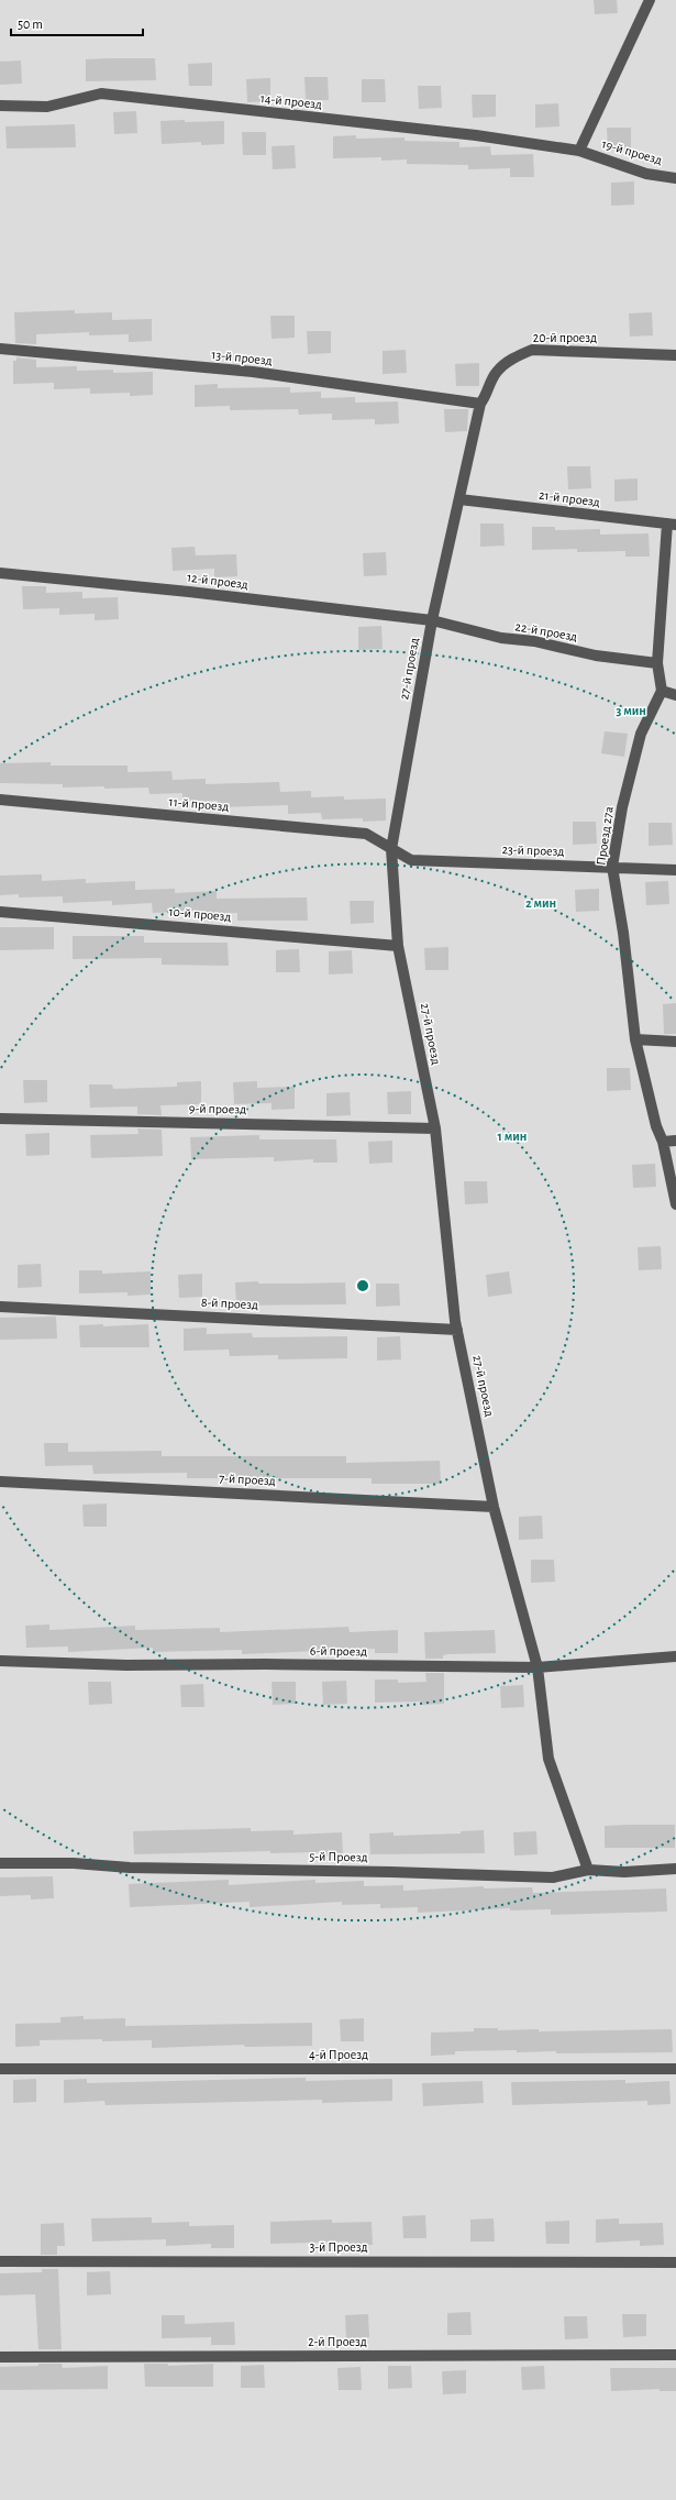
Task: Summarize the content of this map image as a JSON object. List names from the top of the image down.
{
  "streets": {
    "street": [
      "14-й проезд",
      "19-й проезд",
      "20-й проезд",
      "13-й проезд",
      "21-й проезд",
      "12-й проезд",
      "22-й проезд",
      "27-й проезд",
      "11-й проезд",
      "Проезд 27а",
      "23-й проезд",
      "10-й проезд",
      "9-й проезд",
      "8-й проезд",
      "7-й проезд",
      "6-й проезд",
      "5-й Проезд",
      "4-й Проезд",
      "3-й Проезд",
      "2-й Проезд"
    ]
  },
  "crossings": [
    ["14-й проезд", "19-й проезд"],
    ["20-й проезд", "13-й проезд"],
    ["20-й проезд", "27-й проезд"],
    ["13-й проезд", "27-й проезд"],
    ["21-й проезд", "27-й проезд"],
    ["12-й проезд", "22-й проезд"],
    ["12-й проезд", "27-й проезд"],
    ["22-й проезд", "27-й проезд"],
    ["27-й проезд", "11-й проезд"],
    ["27-й проезд", "23-й проезд"],
    ["27-й проезд", "10-й проезд"],
    ["27-й проезд", "9-й проезд"],
    ["27-й проезд", "8-й проезд"],
    ["27-й проезд", "7-й проезд"],
    ["27-й проезд", "6-й проезд"],
    ["27-й проезд", "5-й Проезд"],
    ["11-й проезд", "23-й проезд"],
    ["Проезд 27а", "23-й проезд"]
  ],
  "scale_bar": "50 m",
  "rings": ["3 мин", "2 мин", "1 мин"]
}
